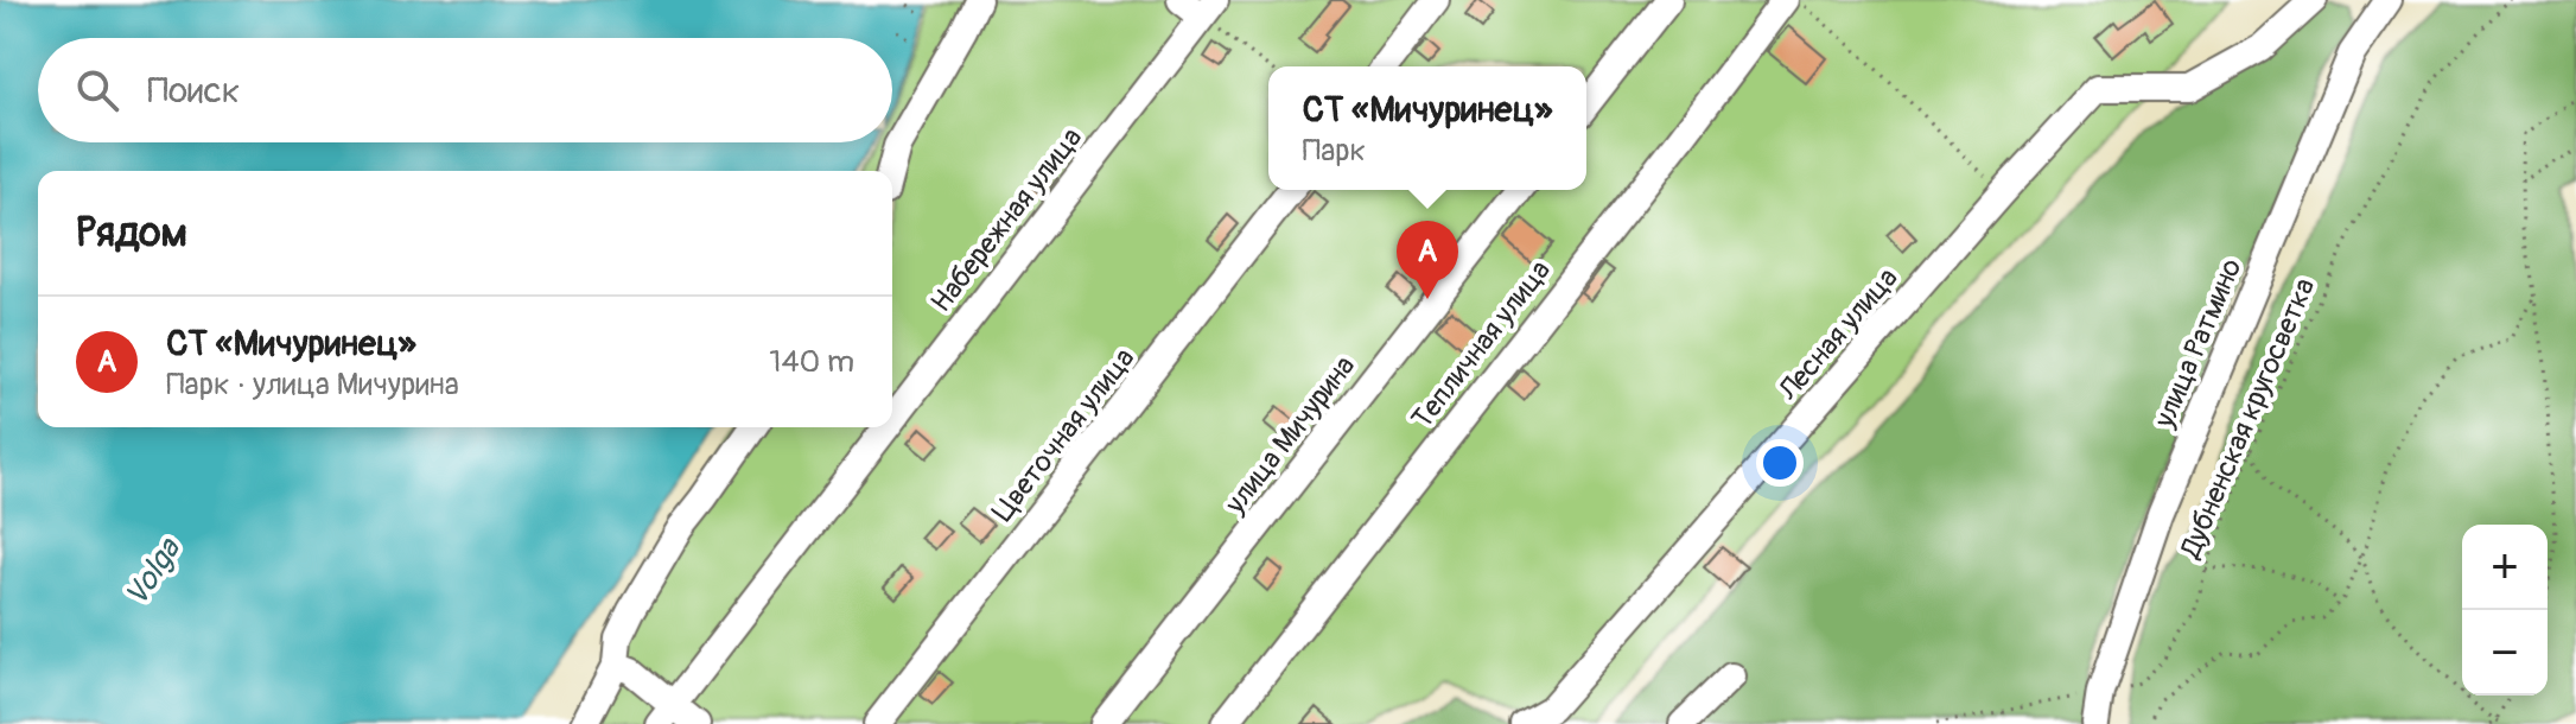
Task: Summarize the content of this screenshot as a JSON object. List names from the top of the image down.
{
  "streets": {
    "street": [
      "Набережная улица",
      "Лесная улица",
      "улица Ратмино",
      "Тепличная улица",
      "Цветочная улица",
      "улица Мичурина"
    ],
    "path": ["Дубненская кругосветка"]
  },
  "crossings": [
    ["улица Ратмино", "Дубненская кругосветка"]
  ],
  "water": ["Volga"],
  "page": {
    "search": "Поиск",
    "popup": ["СТ «Мичуринец»", "Парк"],
    "heading": "Рядом",
    "pins": "A",
    "list": [
      {
        "mark": "A",
        "name": "СТ «Мичуринец»",
        "note": "Парк · улица Мичурина",
        "value": "140 m"
      }
    ],
    "map_buttons": ["+", "−"]
  }
}
